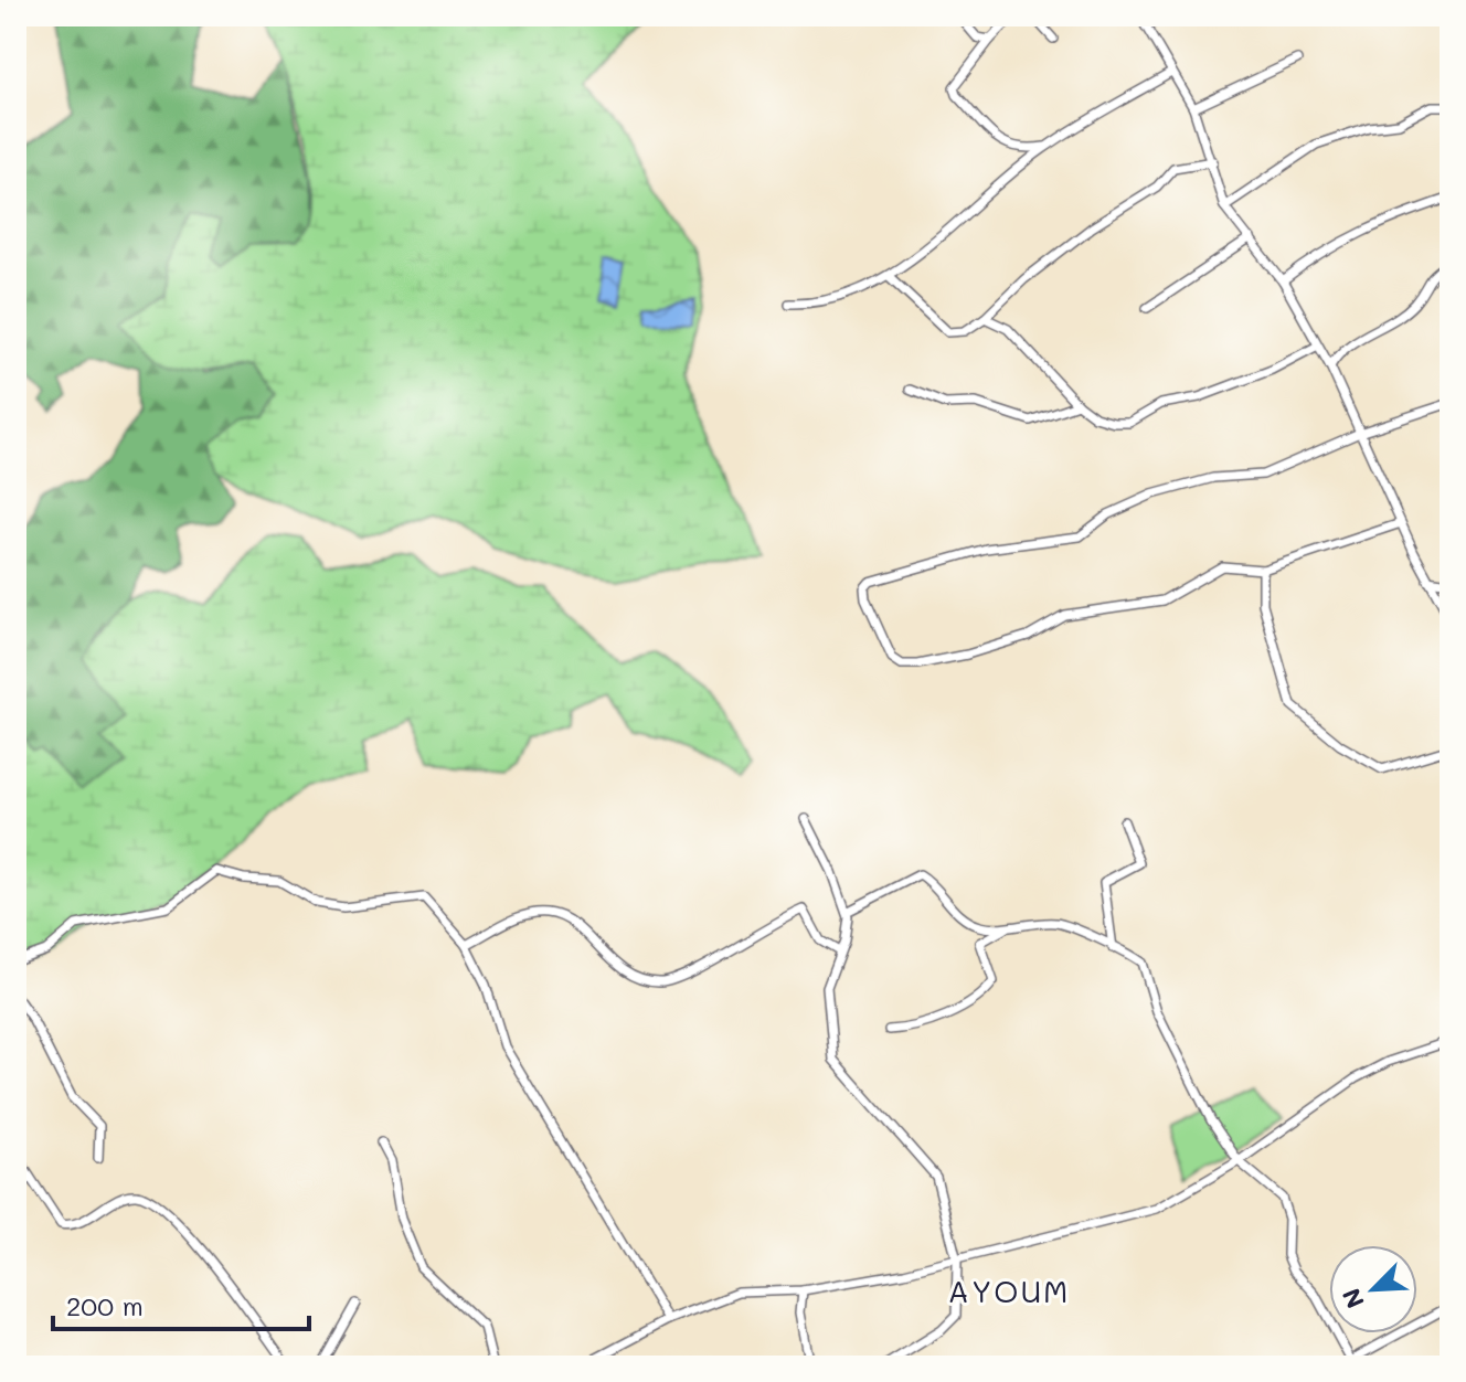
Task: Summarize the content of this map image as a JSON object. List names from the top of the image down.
{
  "districts": ["AYOUM"],
  "scale_bar": "200 m",
  "north": "bottom left"
}
